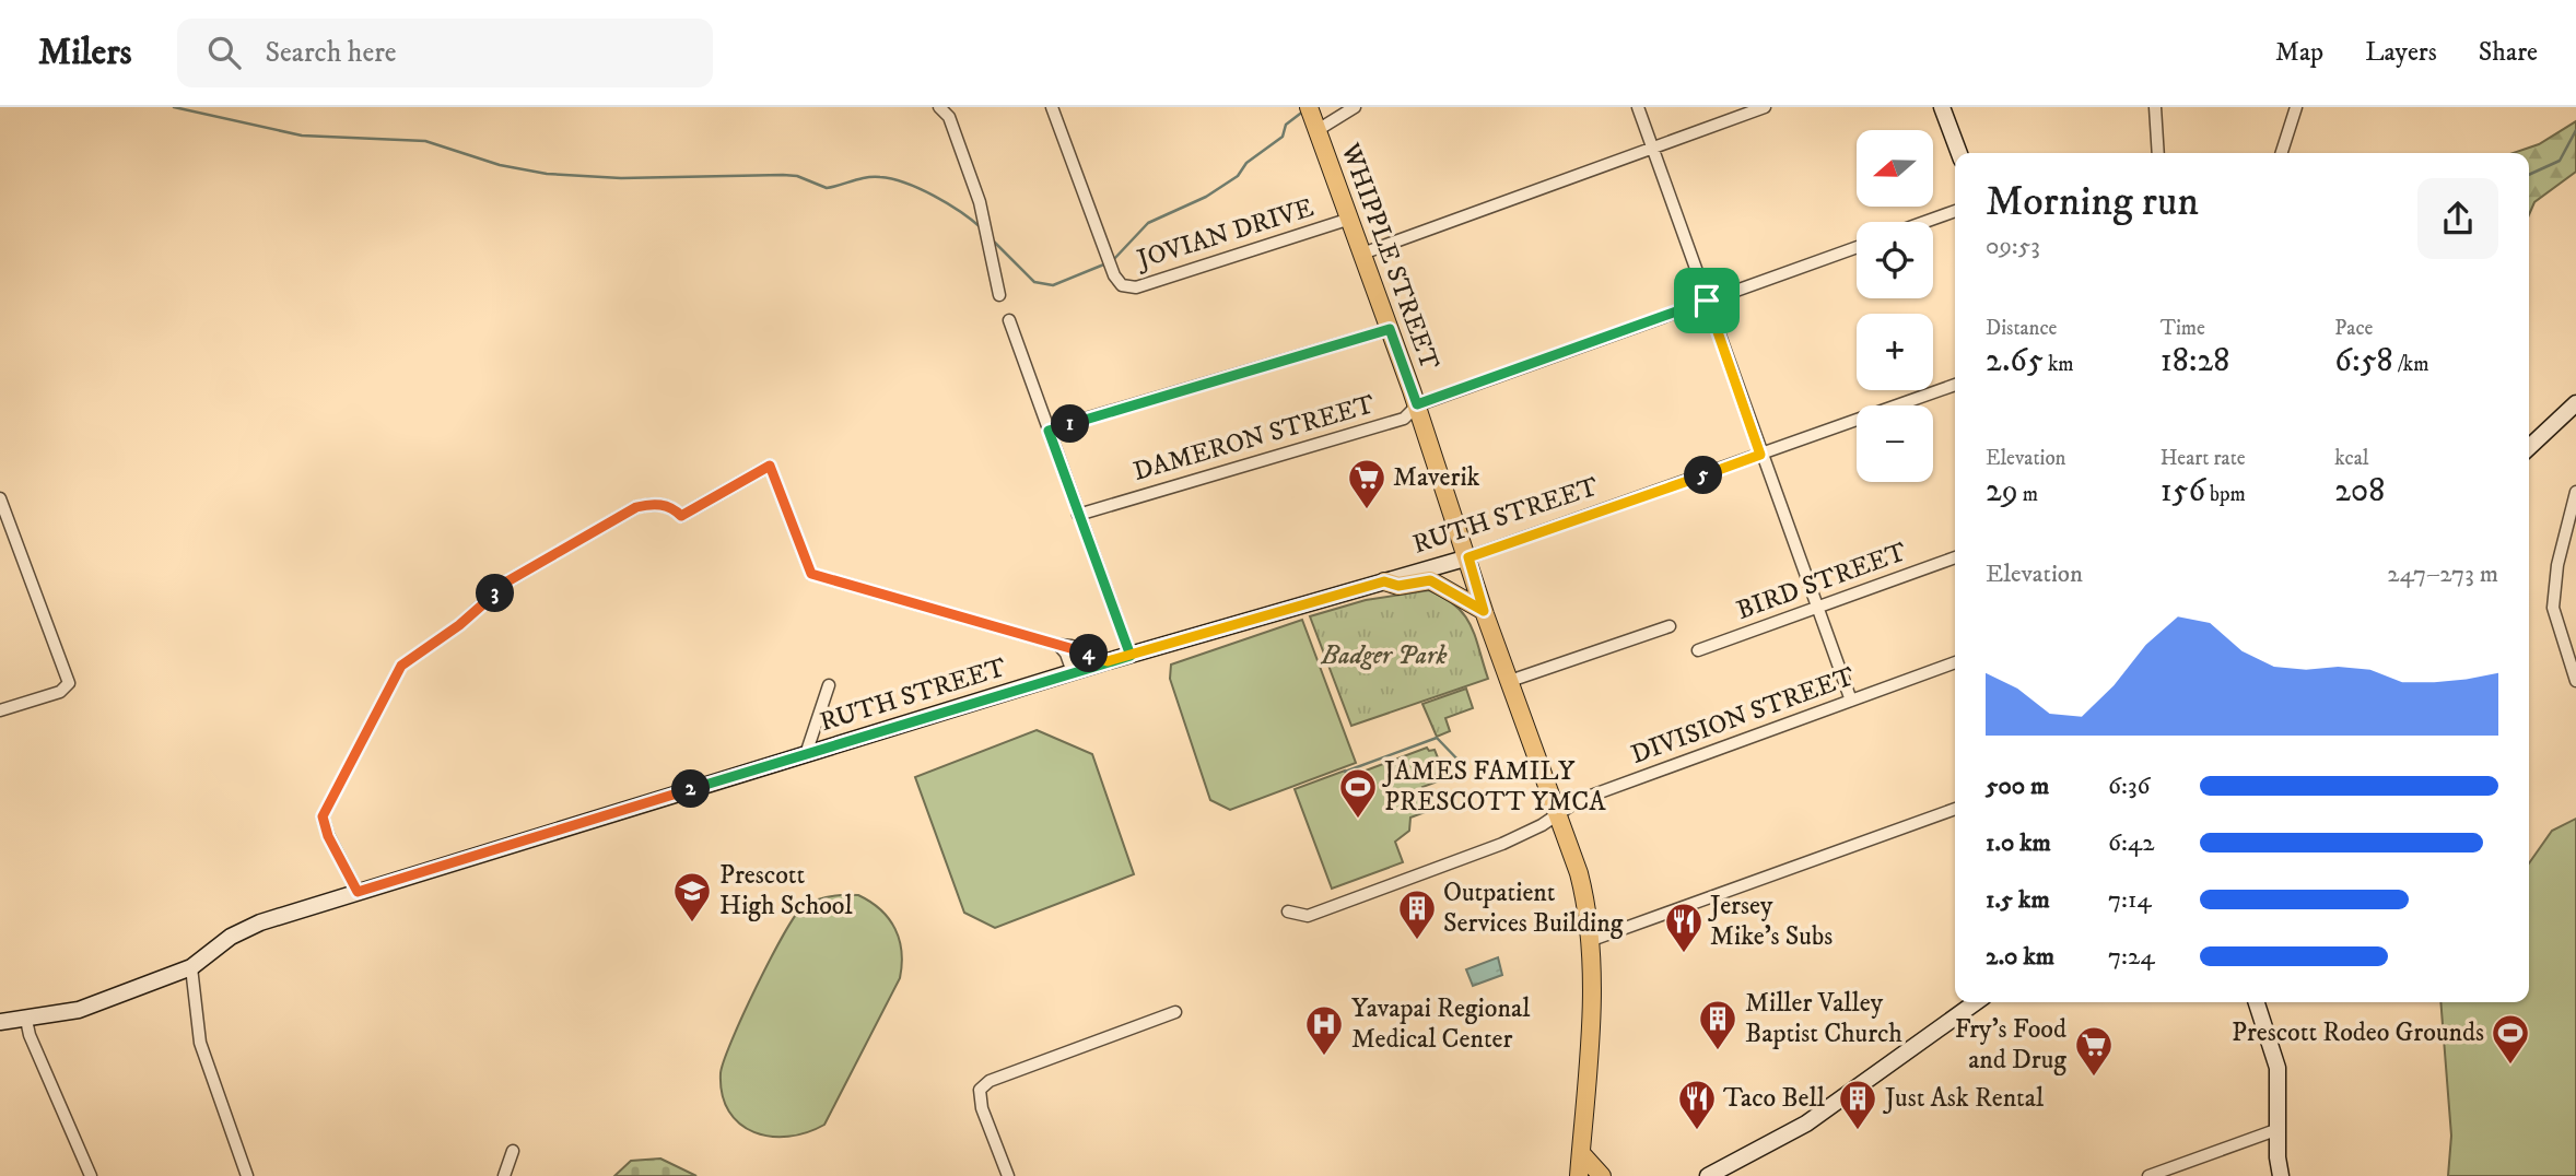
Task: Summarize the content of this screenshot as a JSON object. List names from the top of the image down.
{
  "streets": {
    "main road": ["WHIPPLE STREET"],
    "street": [
      "JOVIAN DRIVE",
      "DAMERON STREET",
      "RUTH STREET",
      "BIRD STREET",
      "DIVISION STREET"
    ]
  },
  "crossings": [
    ["JOVIAN DRIVE", "WHIPPLE STREET"],
    ["WHIPPLE STREET", "DAMERON STREET"],
    ["WHIPPLE STREET", "RUTH STREET"],
    ["WHIPPLE STREET", "DIVISION STREET"]
  ],
  "parks": ["Badger Park"],
  "places": {
    "supermarket": ["Maverik", "Fry's Food and Drug"],
    "sports": ["JAMES FAMILY PRESCOTT YMCA", "Prescott Rodeo Grounds"],
    "school or university": ["Prescott High School"],
    "building": ["Outpatient Services Building", "Miller Valley Baptist Church", "Just Ask Rental"],
    "restaurant": ["Jersey Mike's Subs", "Taco Bell"],
    "hospital": ["Yavapai Regional Medical Center"]
  },
  "north": "left",
  "page": {
    "header": "Milers",
    "search": "Search here",
    "nav": ["Map", "Layers", "Share"],
    "map_buttons": ["+", "−"],
    "heading": ["Morning run", "09:53"],
    "stats": [
      ["Distance", "2.65 km"],
      ["Time", "18:28"],
      ["Pace", "6:58 /km"],
      ["Elevation", "29 m"],
      ["Heart rate", "156 bpm"],
      ["kcal", "208"]
    ],
    "pins": [
      "1",
      "5",
      "3",
      "4",
      "2"
    ],
    "chart": ["Elevation", "247–273 m"],
    "list": [
      {
        "name": "500 m",
        "note": "6:36"
      },
      {
        "name": "1.0 km",
        "note": "6:42"
      },
      {
        "name": "1.5 km",
        "note": "7:14"
      },
      {
        "name": "2.0 km",
        "note": "7:24"
      }
    ]
  }
}
